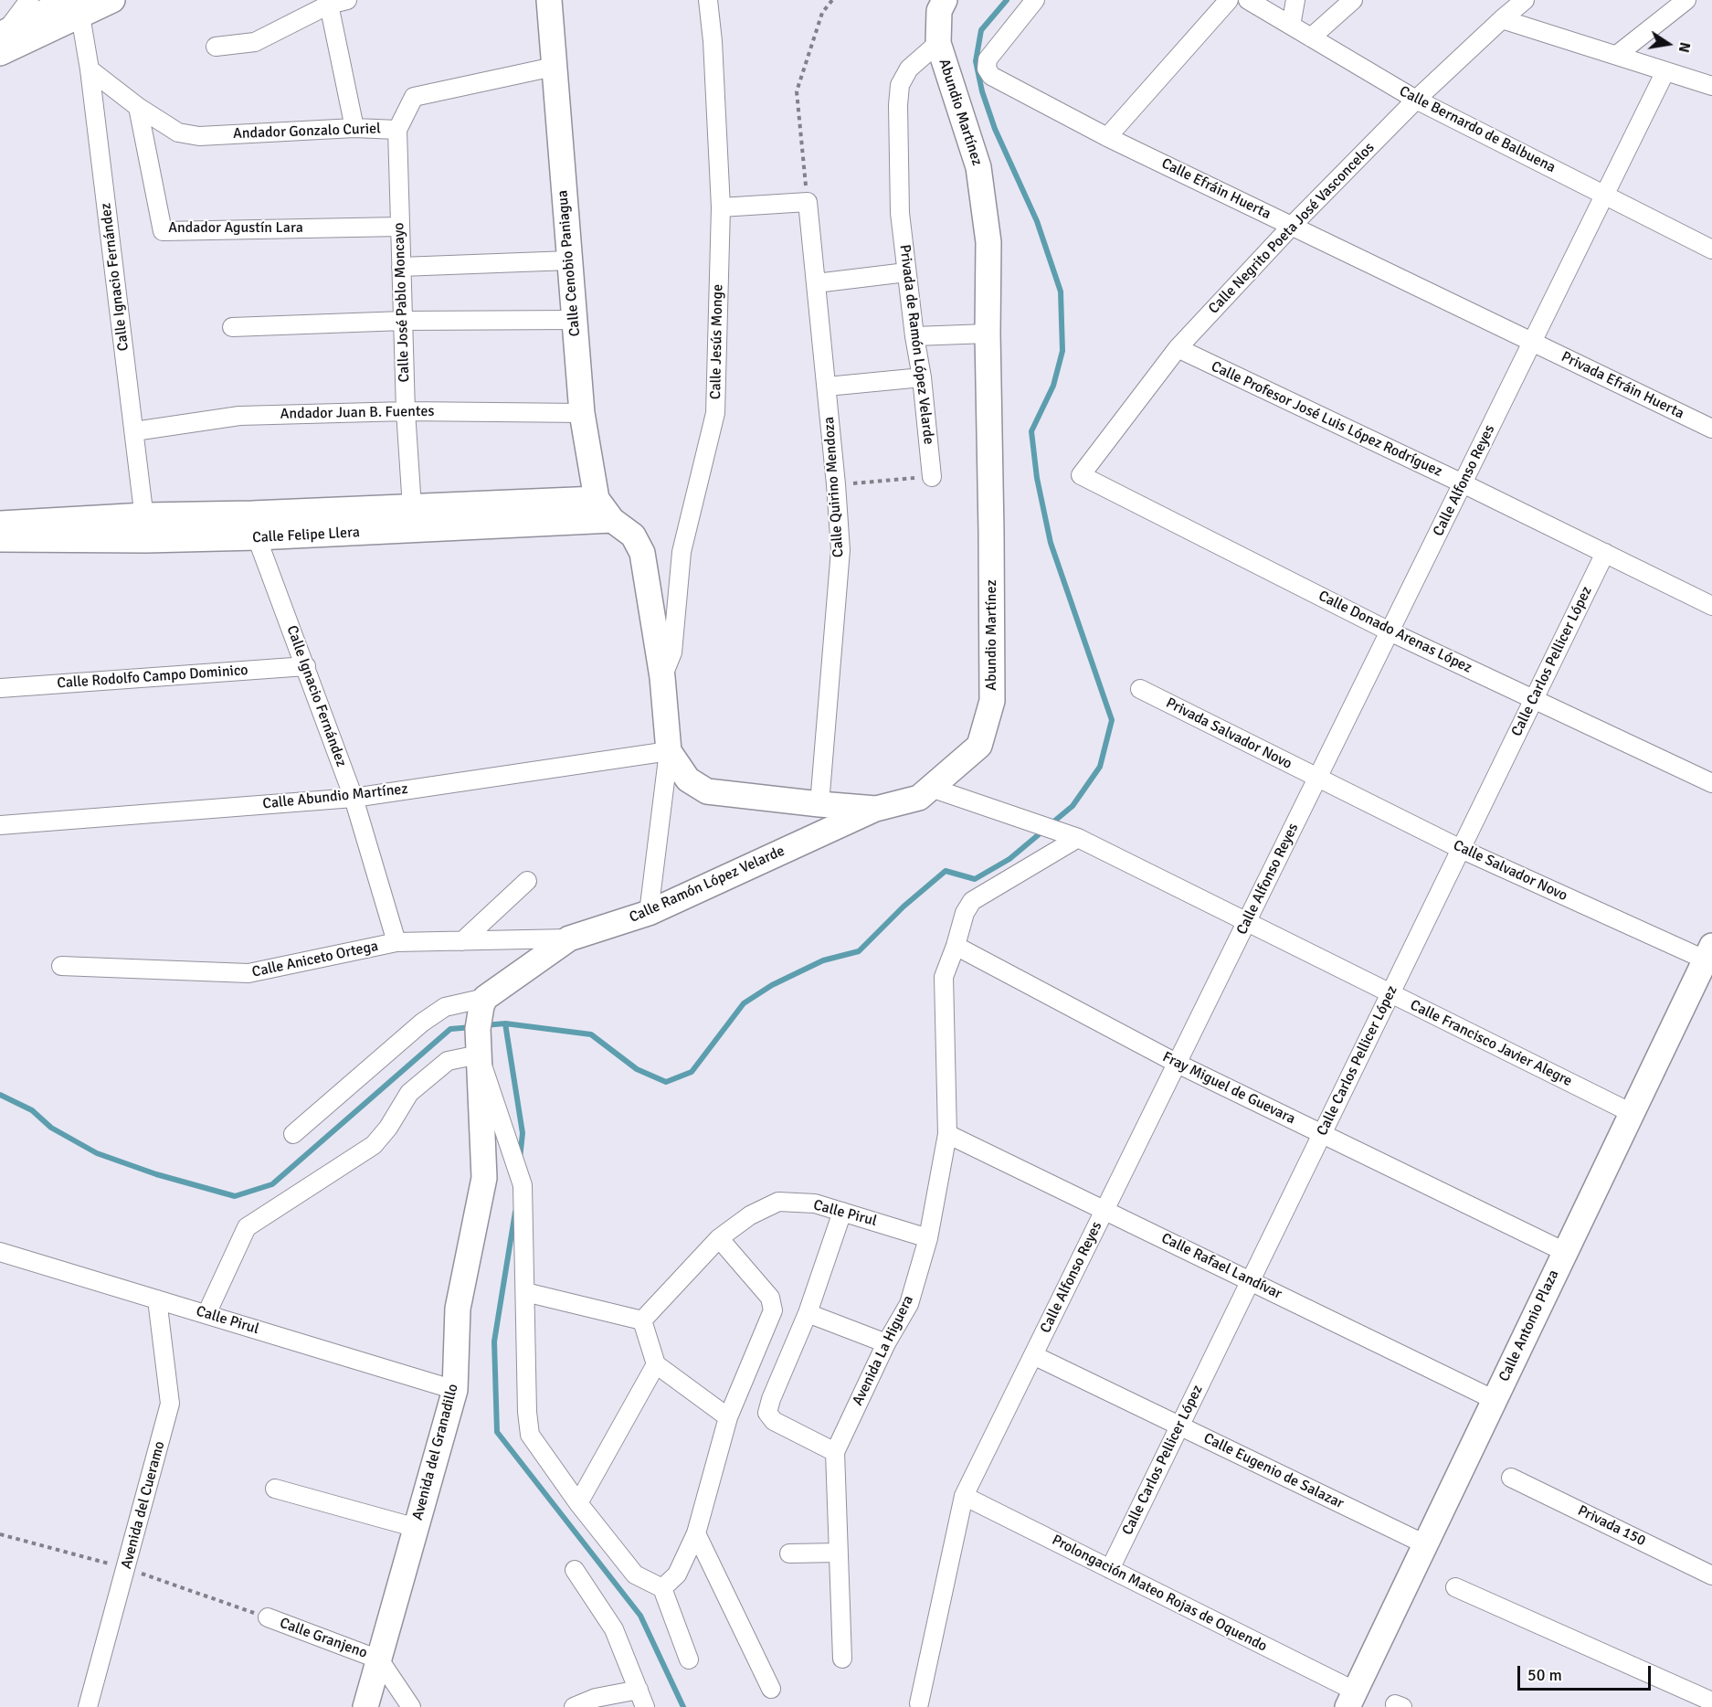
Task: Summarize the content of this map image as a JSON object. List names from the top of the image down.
{
  "streets": {
    "street": [
      "Abundio Martínez",
      "Calle Bernardo de Balbuena",
      "Andador Gonzalo Curiel",
      "Calle Efráin Huerta",
      "Andador Agustín Lara",
      "Calle Negrito Poeta José Vasconcelos",
      "Calle Cenobio Paniagua",
      "Calle Ignacio Fernández",
      "Calle José Pablo Moncayo",
      "Calle Jesús Monge",
      "Privada de Ramón López Velarde",
      "Privada Efráin Huerta",
      "Andador Juan B. Fuentes",
      "Calle Profesor José Luis López Rodríguez",
      "Calle Alfonso Reyes",
      "Calle Quirino Mendoza",
      "Calle Felipe Llera",
      "Calle Donado Arenas López",
      "Calle Carlos Pellicer López",
      "Calle Rodolfo Campo Dominico",
      "Privada Salvador Novo",
      "Calle Abundio Martínez",
      "Calle Salvador Novo",
      "Calle Ramón López Velarde",
      "Calle Aniceto Ortega",
      "Calle Francisco Javier Alegre",
      "Fray Miguel de Guevara",
      "Calle Pirul",
      "Calle Rafael Landívar",
      "Calle Antonio Plaza",
      "Avenida La Higuera",
      "Avenida del Granadillo",
      "Calle Eugenio de Salazar",
      "Avenida del Cueramo",
      "Privada 150",
      "Prolongación Mateo Rojas de Oquendo",
      "Calle Granjeno"
    ]
  },
  "crossings": [
    ["Abundio Martínez", "Calle Cenobio Paniagua"],
    ["Abundio Martínez", "Calle Jesús Monge"],
    ["Abundio Martínez", "Privada de Ramón López Velarde"],
    ["Abundio Martínez", "Calle Quirino Mendoza"],
    ["Abundio Martínez", "Calle Felipe Llera"],
    ["Abundio Martínez", "Calle Abundio Martínez"],
    ["Abundio Martínez", "Calle Ramón López Velarde"],
    ["Abundio Martínez", "Calle Francisco Javier Alegre"],
    ["Calle Bernardo de Balbuena", "Calle Negrito Poeta José Vasconcelos"],
    ["Calle Bernardo de Balbuena", "Calle Alfonso Reyes"],
    ["Andador Gonzalo Curiel", "Andador Agustín Lara"],
    ["Andador Gonzalo Curiel", "Calle Cenobio Paniagua"],
    ["Andador Gonzalo Curiel", "Calle Ignacio Fernández"],
    ["Andador Gonzalo Curiel", "Calle José Pablo Moncayo"],
    ["Calle Efráin Huerta", "Calle Negrito Poeta José Vasconcelos"],
    ["Calle Efráin Huerta", "Privada Efráin Huerta"],
    ["Calle Efráin Huerta", "Calle Alfonso Reyes"],
    ["Andador Agustín Lara", "Calle José Pablo Moncayo"],
    ["Calle Negrito Poeta José Vasconcelos", "Calle Profesor José Luis López Rodríguez"],
    ["Calle Negrito Poeta José Vasconcelos", "Calle Donado Arenas López"],
    ["Calle Cenobio Paniagua", "Andador Juan B. Fuentes"],
    ["Calle Cenobio Paniagua", "Calle Felipe Llera"],
    ["Calle Ignacio Fernández", "Andador Juan B. Fuentes"],
    ["Calle Ignacio Fernández", "Calle Felipe Llera"],
    ["Calle Ignacio Fernández", "Calle Rodolfo Campo Dominico"],
    ["Calle Ignacio Fernández", "Calle Abundio Martínez"],
    ["Calle Ignacio Fernández", "Calle Aniceto Ortega"],
    ["Calle José Pablo Moncayo", "Andador Juan B. Fuentes"],
    ["Calle José Pablo Moncayo", "Calle Felipe Llera"],
    ["Privada Efráin Huerta", "Calle Alfonso Reyes"],
    ["Calle Profesor José Luis López Rodríguez", "Calle Alfonso Reyes"],
    ["Calle Profesor José Luis López Rodríguez", "Calle Carlos Pellicer López"],
    ["Calle Alfonso Reyes", "Calle Donado Arenas López"],
    ["Calle Alfonso Reyes", "Privada Salvador Novo"],
    ["Calle Alfonso Reyes", "Calle Salvador Novo"],
    ["Calle Alfonso Reyes", "Calle Francisco Javier Alegre"],
    ["Calle Alfonso Reyes", "Fray Miguel de Guevara"],
    ["Calle Alfonso Reyes", "Calle Rafael Landívar"],
    ["Calle Alfonso Reyes", "Calle Eugenio de Salazar"],
    ["Calle Alfonso Reyes", "Prolongación Mateo Rojas de Oquendo"],
    ["Calle Donado Arenas López", "Calle Carlos Pellicer López"],
    ["Calle Carlos Pellicer López", "Calle Salvador Novo"],
    ["Calle Carlos Pellicer López", "Calle Francisco Javier Alegre"],
    ["Calle Carlos Pellicer López", "Fray Miguel de Guevara"],
    ["Calle Carlos Pellicer López", "Calle Rafael Landívar"],
    ["Calle Carlos Pellicer López", "Calle Eugenio de Salazar"],
    ["Calle Carlos Pellicer López", "Prolongación Mateo Rojas de Oquendo"],
    ["Privada Salvador Novo", "Calle Salvador Novo"],
    ["Calle Salvador Novo", "Calle Antonio Plaza"],
    ["Calle Ramón López Velarde", "Calle Aniceto Ortega"],
    ["Calle Ramón López Velarde", "Avenida del Granadillo"],
    ["Calle Francisco Javier Alegre", "Calle Antonio Plaza"],
    ["Calle Francisco Javier Alegre", "Avenida La Higuera"],
    ["Fray Miguel de Guevara", "Calle Antonio Plaza"],
    ["Fray Miguel de Guevara", "Avenida La Higuera"],
    ["Calle Pirul", "Avenida La Higuera"],
    ["Calle Pirul", "Avenida del Granadillo"],
    ["Calle Pirul", "Avenida del Cueramo"],
    ["Calle Rafael Landívar", "Calle Antonio Plaza"],
    ["Calle Rafael Landívar", "Avenida La Higuera"],
    ["Calle Antonio Plaza", "Calle Eugenio de Salazar"],
    ["Calle Antonio Plaza", "Prolongación Mateo Rojas de Oquendo"],
    ["Avenida del Granadillo", "Calle Granjeno"]
  ],
  "scale_bar": "50 m",
  "north": "right"
}
